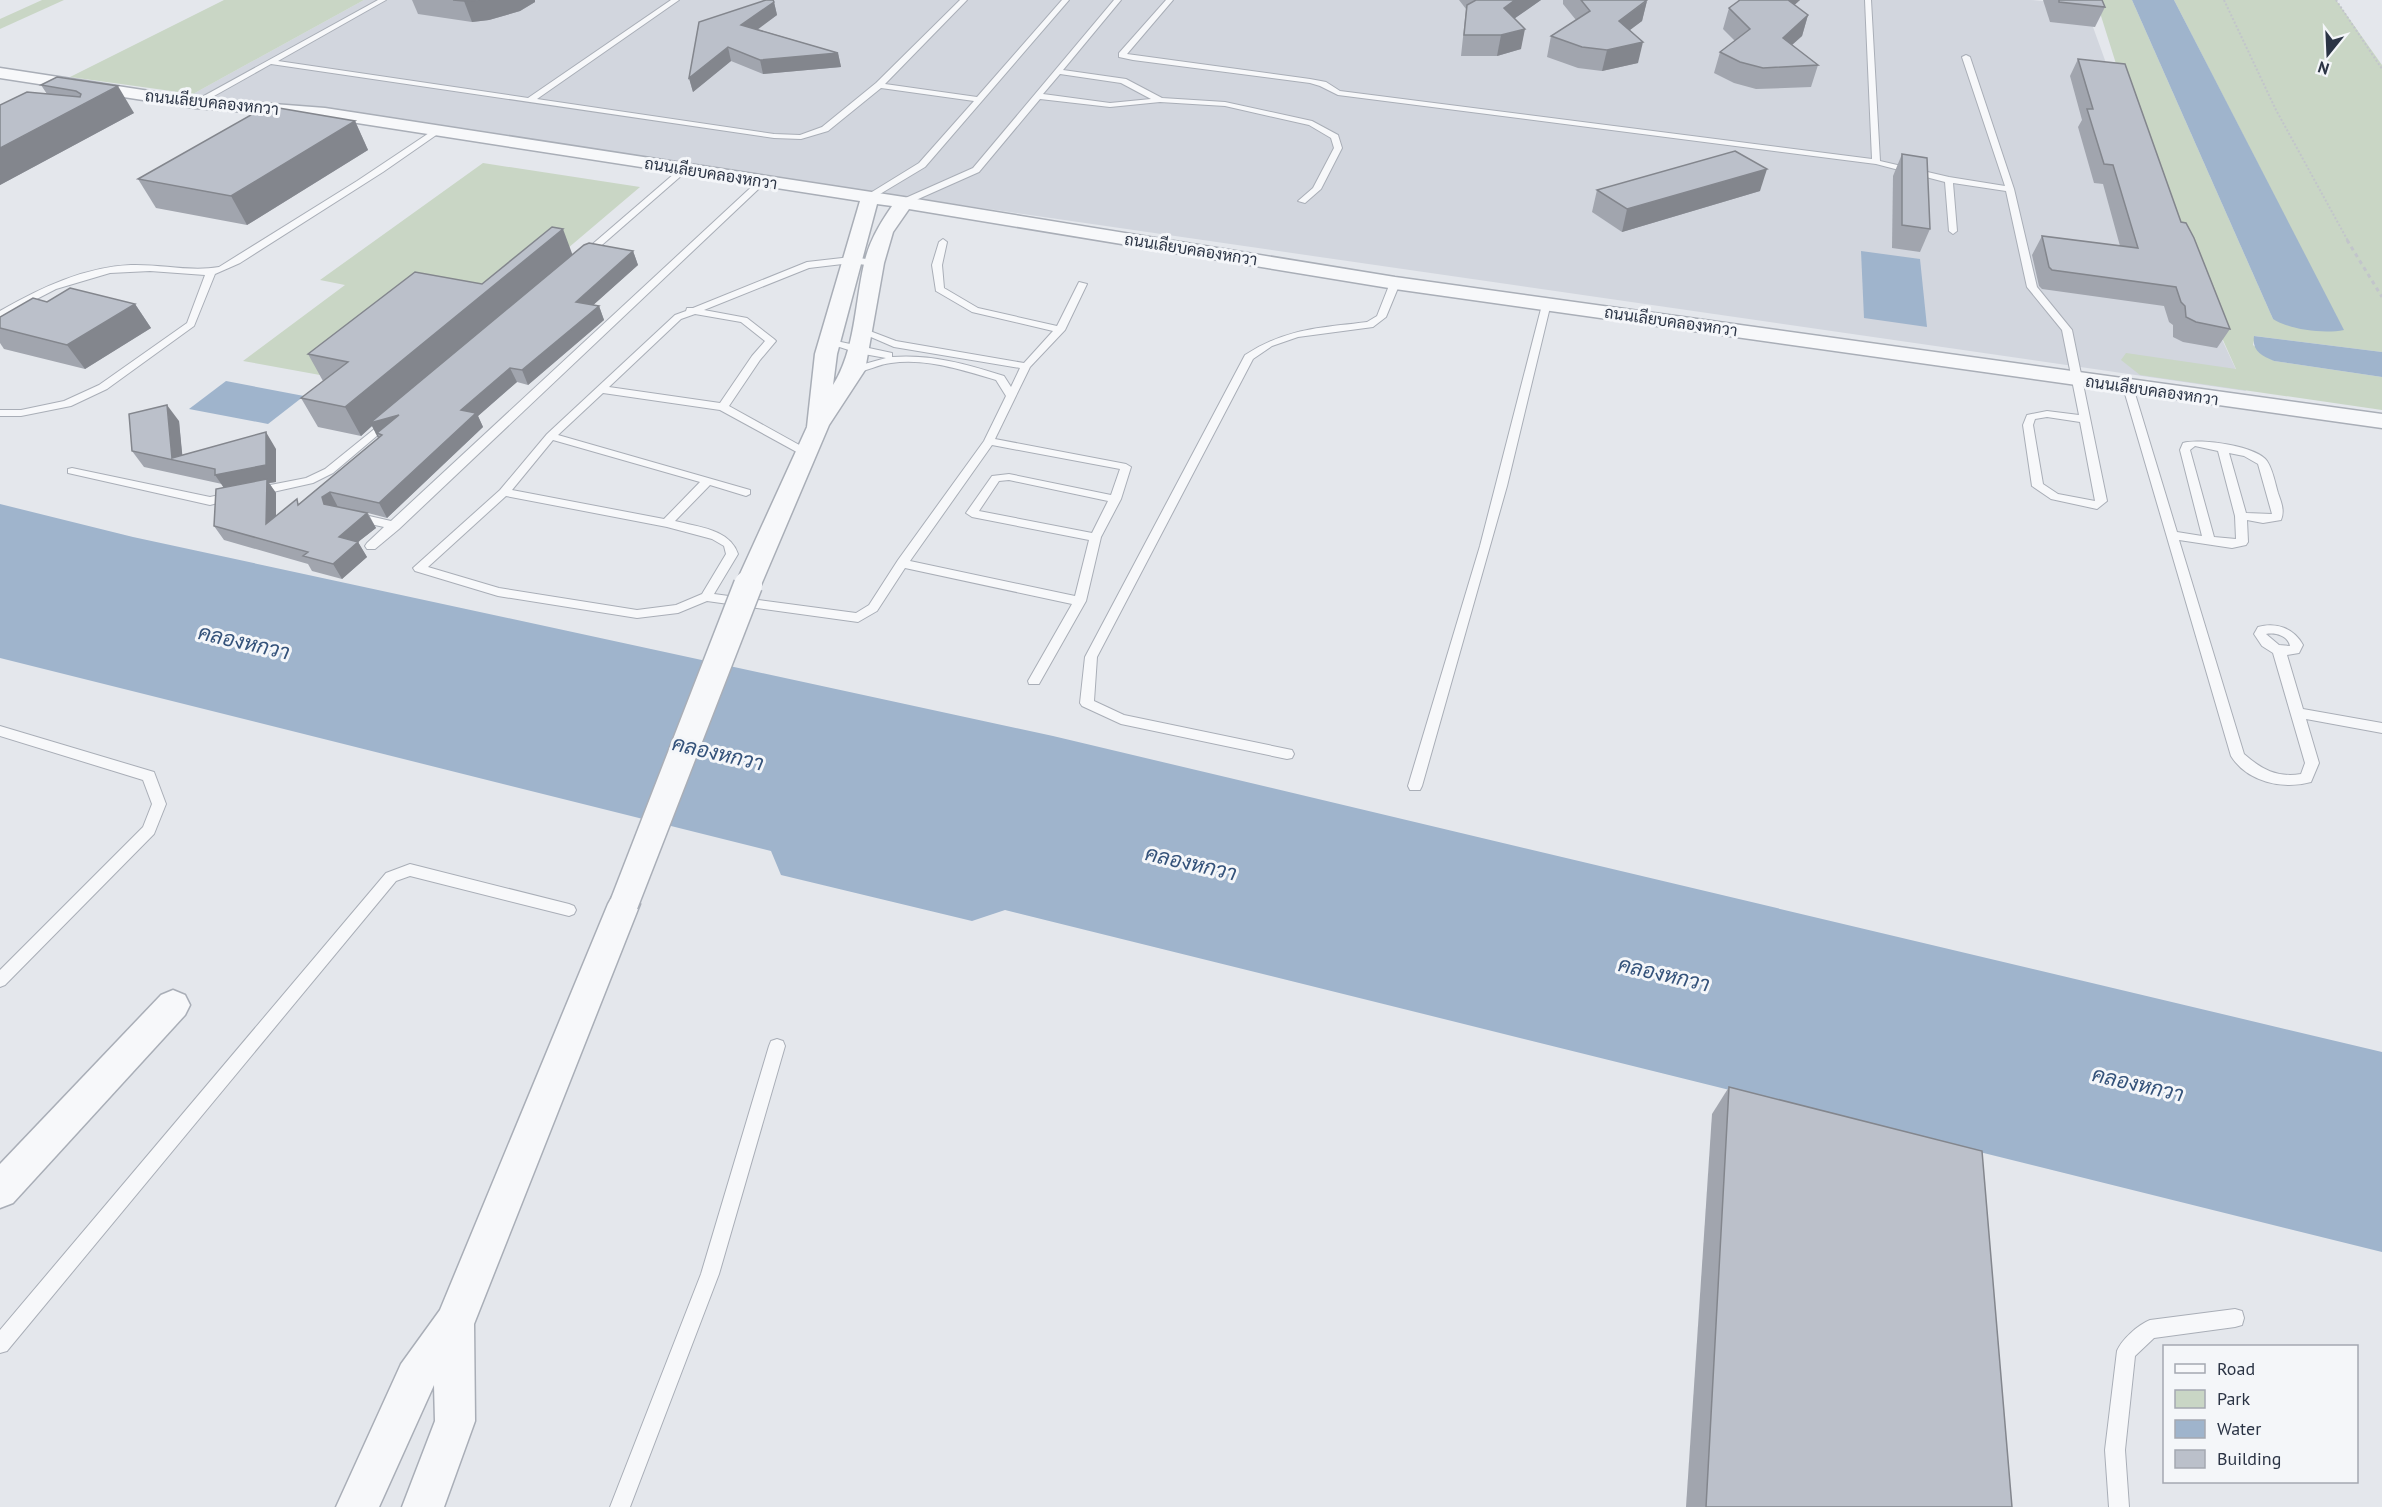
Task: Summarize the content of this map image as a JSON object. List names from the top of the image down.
{
  "streets": {
    "street": ["ถนนเลียบคลองหกวา"]
  },
  "water": ["คลองหกวา"],
  "legend": [
    "Road",
    "Park",
    "Water",
    "Building"
  ],
  "north": "bottom"
}
